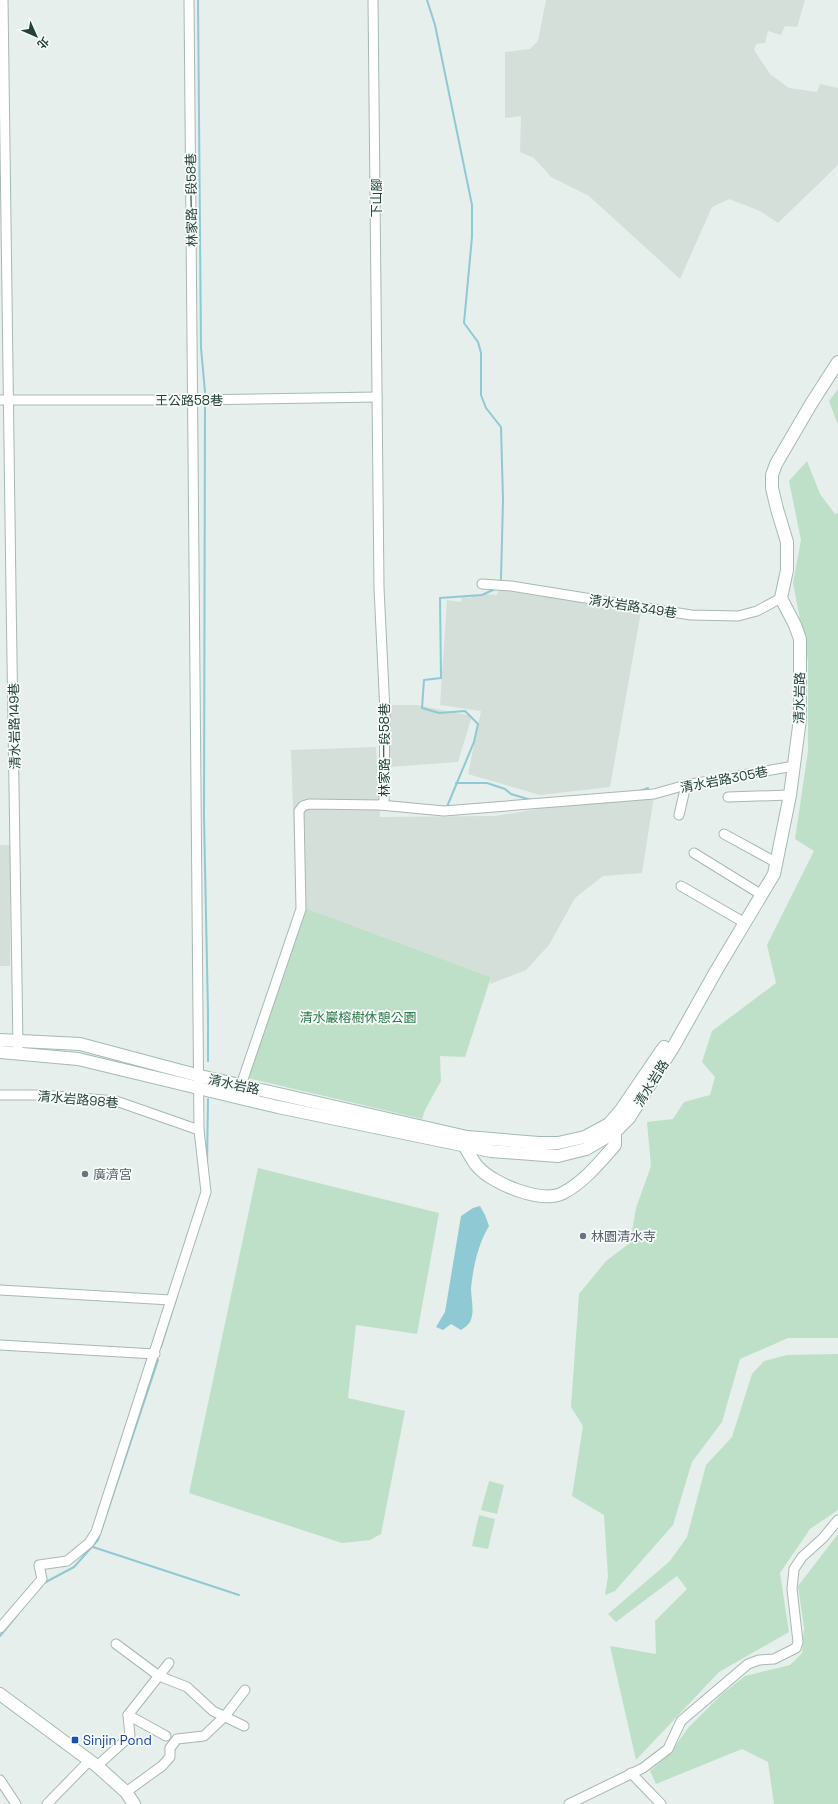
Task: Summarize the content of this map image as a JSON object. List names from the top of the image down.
{
  "streets": {
    "street": [
      "下山腳",
      "林家路一段58巷",
      "王公路58巷",
      "清水岩路349巷",
      "清水岩路",
      "清水岩路149巷",
      "清水岩路305巷",
      "清水岩路98巷"
    ]
  },
  "crossings": [
    ["下山腳", "林家路一段58巷"],
    ["下山腳", "王公路58巷"],
    ["林家路一段58巷", "王公路58巷"],
    ["林家路一段58巷", "清水岩路"],
    ["林家路一段58巷", "清水岩路305巷"],
    ["林家路一段58巷", "清水岩路98巷"],
    ["王公路58巷", "清水岩路149巷"],
    ["清水岩路349巷", "清水岩路"],
    ["清水岩路", "清水岩路149巷"],
    ["清水岩路", "清水岩路305巷"]
  ],
  "parks": ["清水巖榕樹休憩公園"],
  "places": {
    "other": ["廣濟宮", "林園清水寺"],
    "transit": ["Sinjin Pond"]
  },
  "north": "bottom right"
}
